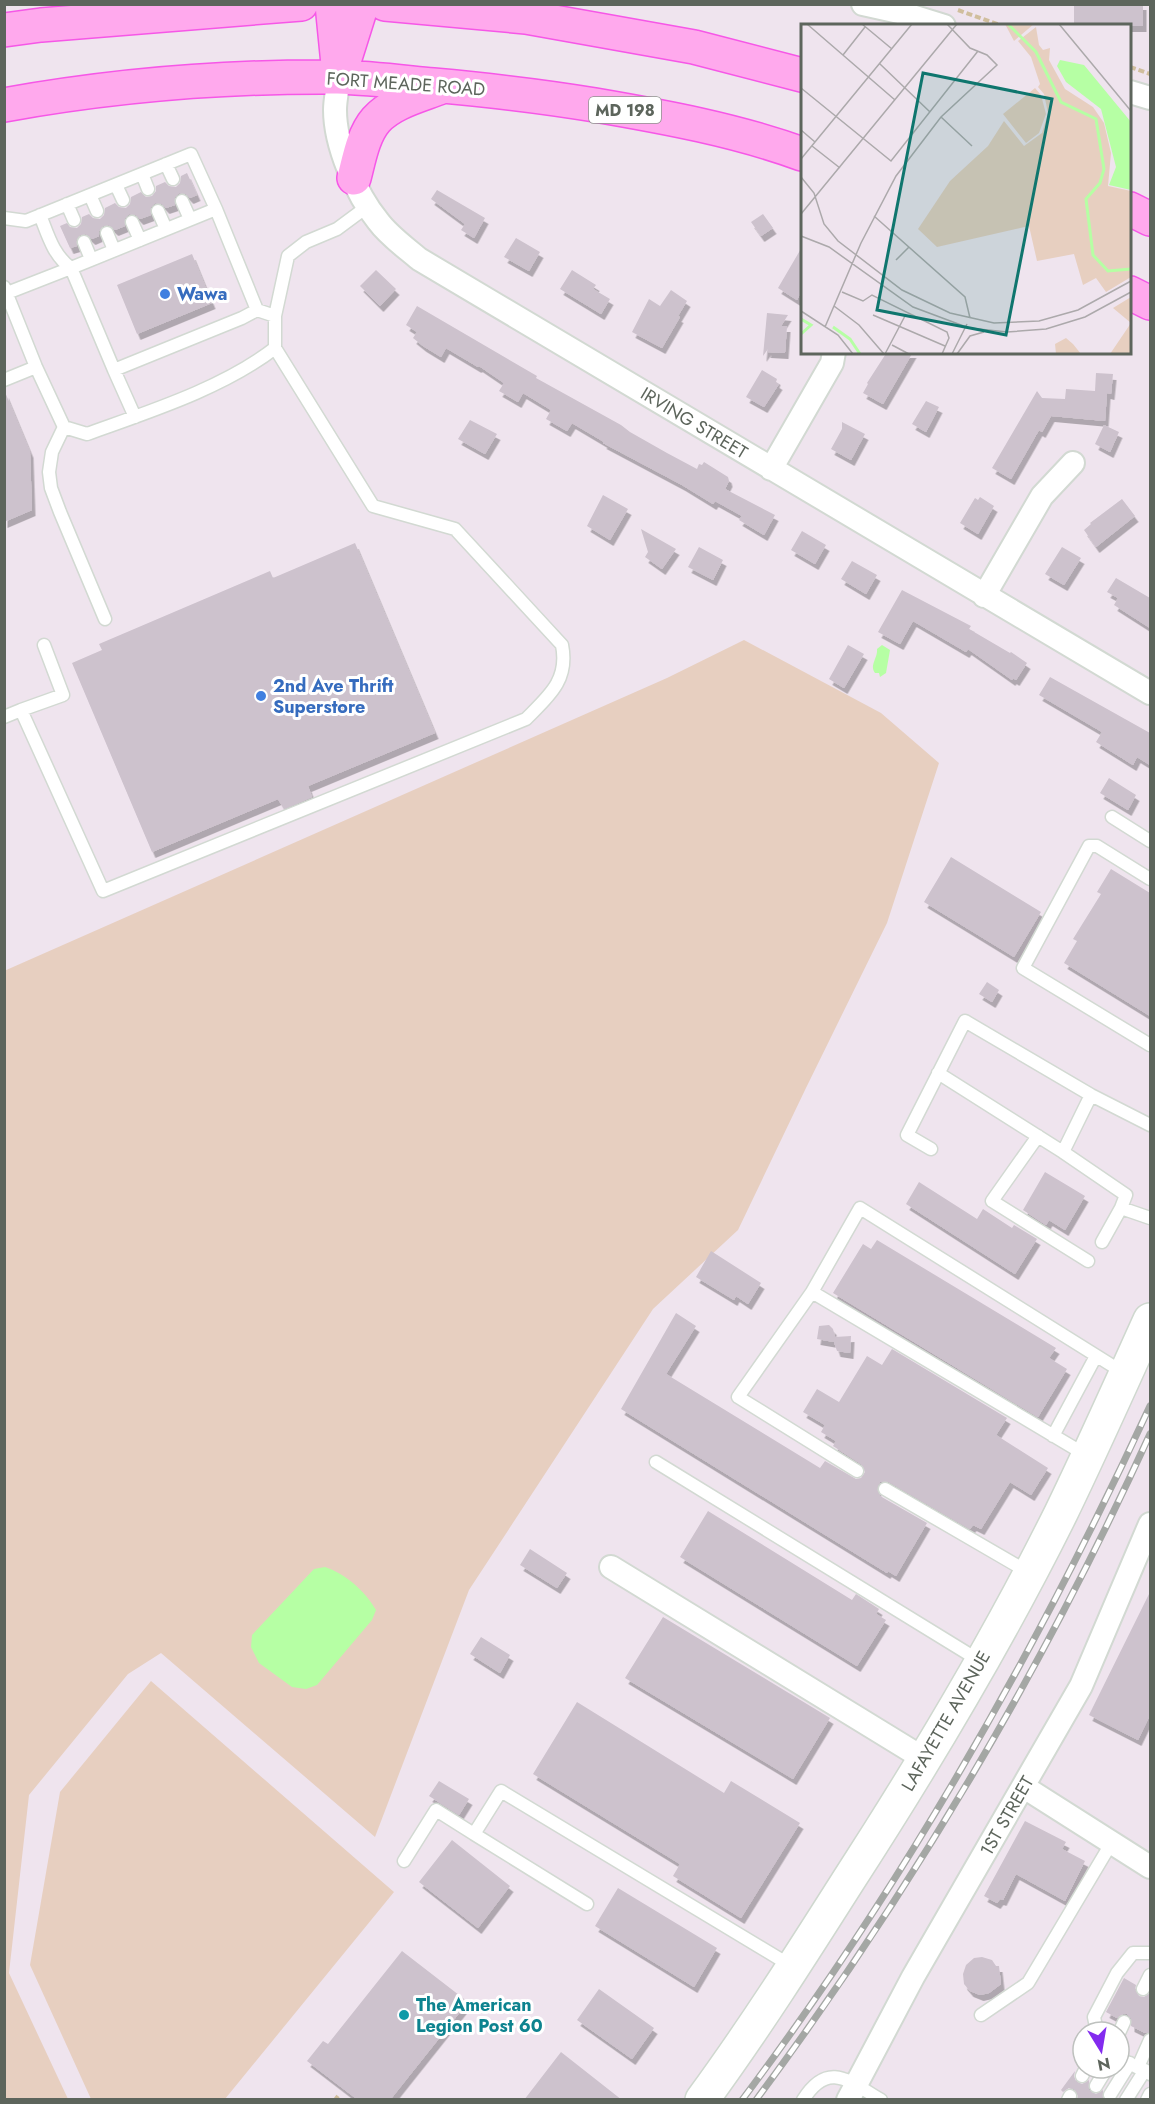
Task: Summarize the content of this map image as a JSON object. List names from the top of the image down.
{
  "streets": {
    "main road": ["FORT MEADE ROAD", "MD 198"],
    "street": ["IRVING STREET", "LAFAYETTE AVENUE", "1ST STREET"]
  },
  "crossings": [
    ["FORT MEADE ROAD", "IRVING STREET"]
  ],
  "places": ["Wawa", "2nd Ave Thrift Superstore", "The American Legion Post 60"],
  "north": "bottom"
}
